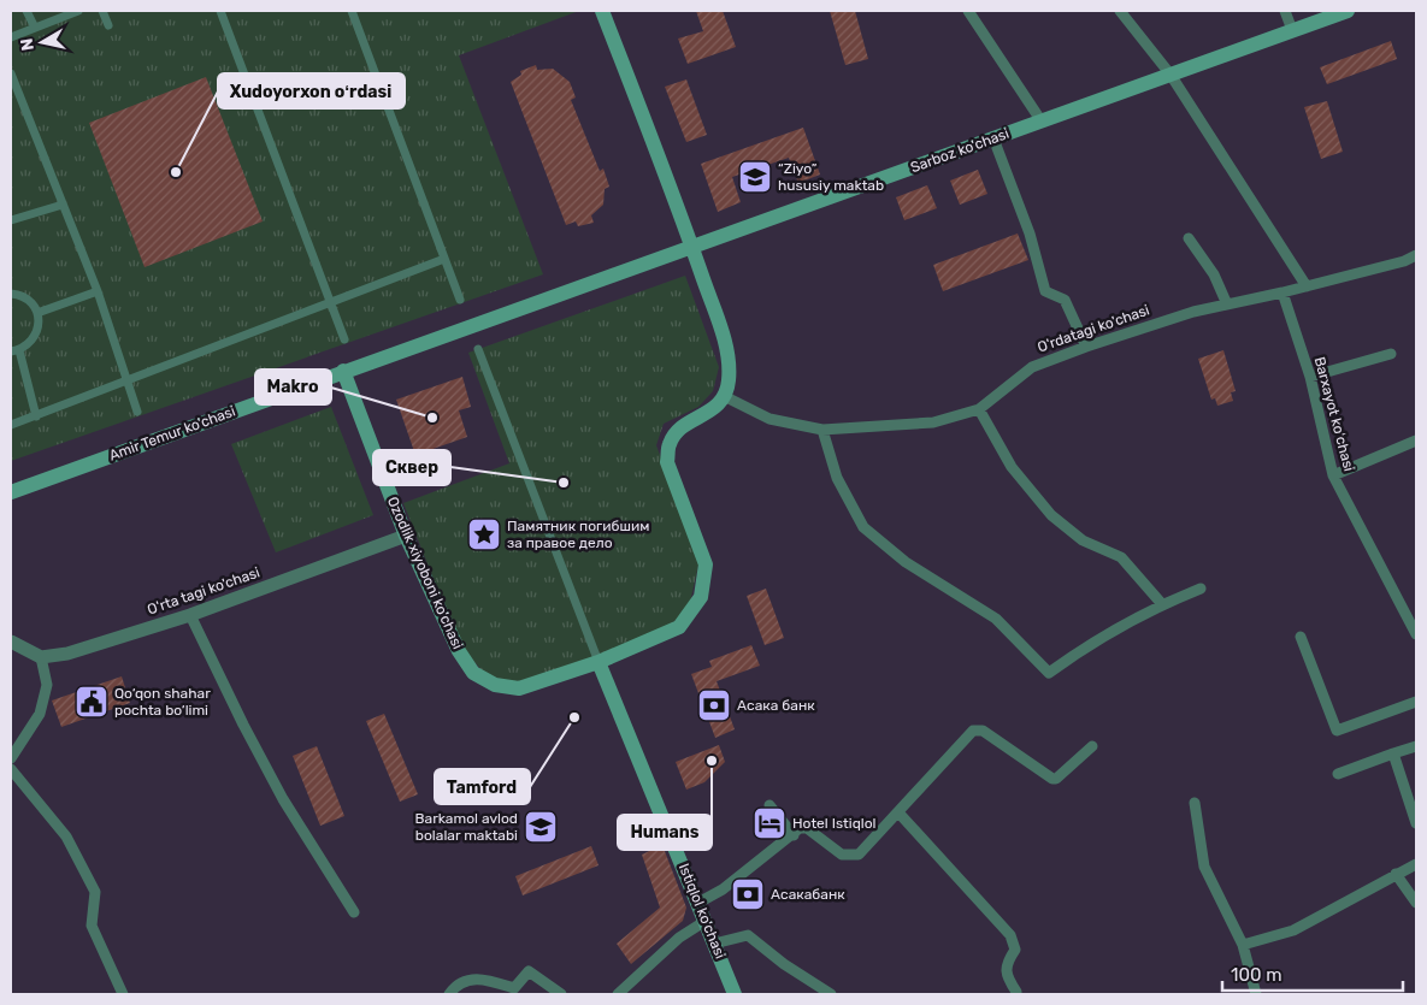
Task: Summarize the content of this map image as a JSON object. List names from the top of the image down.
{
  "streets": {
    "main road": [
      "Sarboz ko'chasi",
      "Amir Temur ko'chasi",
      "Ozodlik xiyoboni ko'chasi",
      "Istiqlol ko'chasi"
    ],
    "street": ["O'rdatagi ko'chasi", "Barxayot koʻchasi", "O'rta tagi ko'chasi"]
  },
  "crossings": [
    ["Sarboz ko'chasi", "Amir Temur ko'chasi"],
    ["O'rdatagi ko'chasi", "Barxayot koʻchasi"],
    ["O'rdatagi ko'chasi", "Ozodlik xiyoboni ko'chasi"],
    ["Amir Temur ko'chasi", "Ozodlik xiyoboni ko'chasi"],
    ["Ozodlik xiyoboni ko'chasi", "O'rta tagi ko'chasi"],
    ["Ozodlik xiyoboni ko'chasi", "Istiqlol ko'chasi"]
  ],
  "places": {
    "other": [
      "Xudoyorxon oʻrdasi",
      "Makro",
      "Сквер",
      "Tamford",
      "Humans"
    ],
    "school or university": ["“Ziyo” hususiy maktab", "Barkamol avlod bolalar maktabi"],
    "place": ["Памятник погибшим за правое дело"],
    "public building": ["Qo‘qon shahar pochta bo‘limi"],
    "bank": ["Асака банк", "Асакабанк"],
    "hotel": ["Hotel Istiqlol"]
  },
  "scale_bar": "100 m",
  "north": "left"
}
